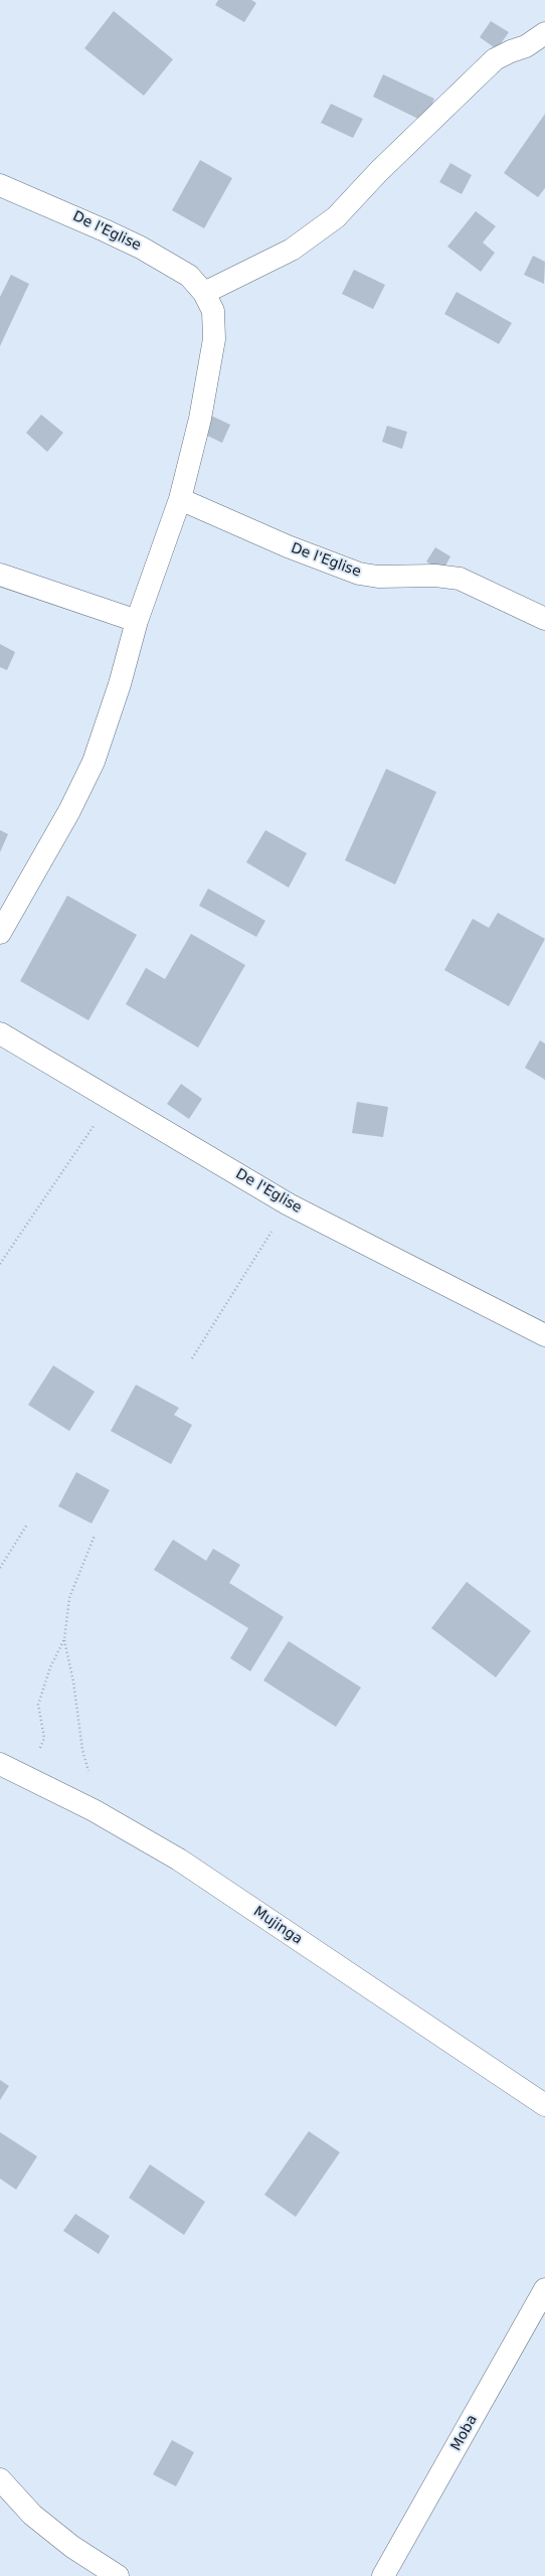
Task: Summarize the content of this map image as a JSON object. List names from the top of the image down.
{
  "streets": {
    "street": ["De l'Eglise", "Mujinga", "Moba"]
  }
}
